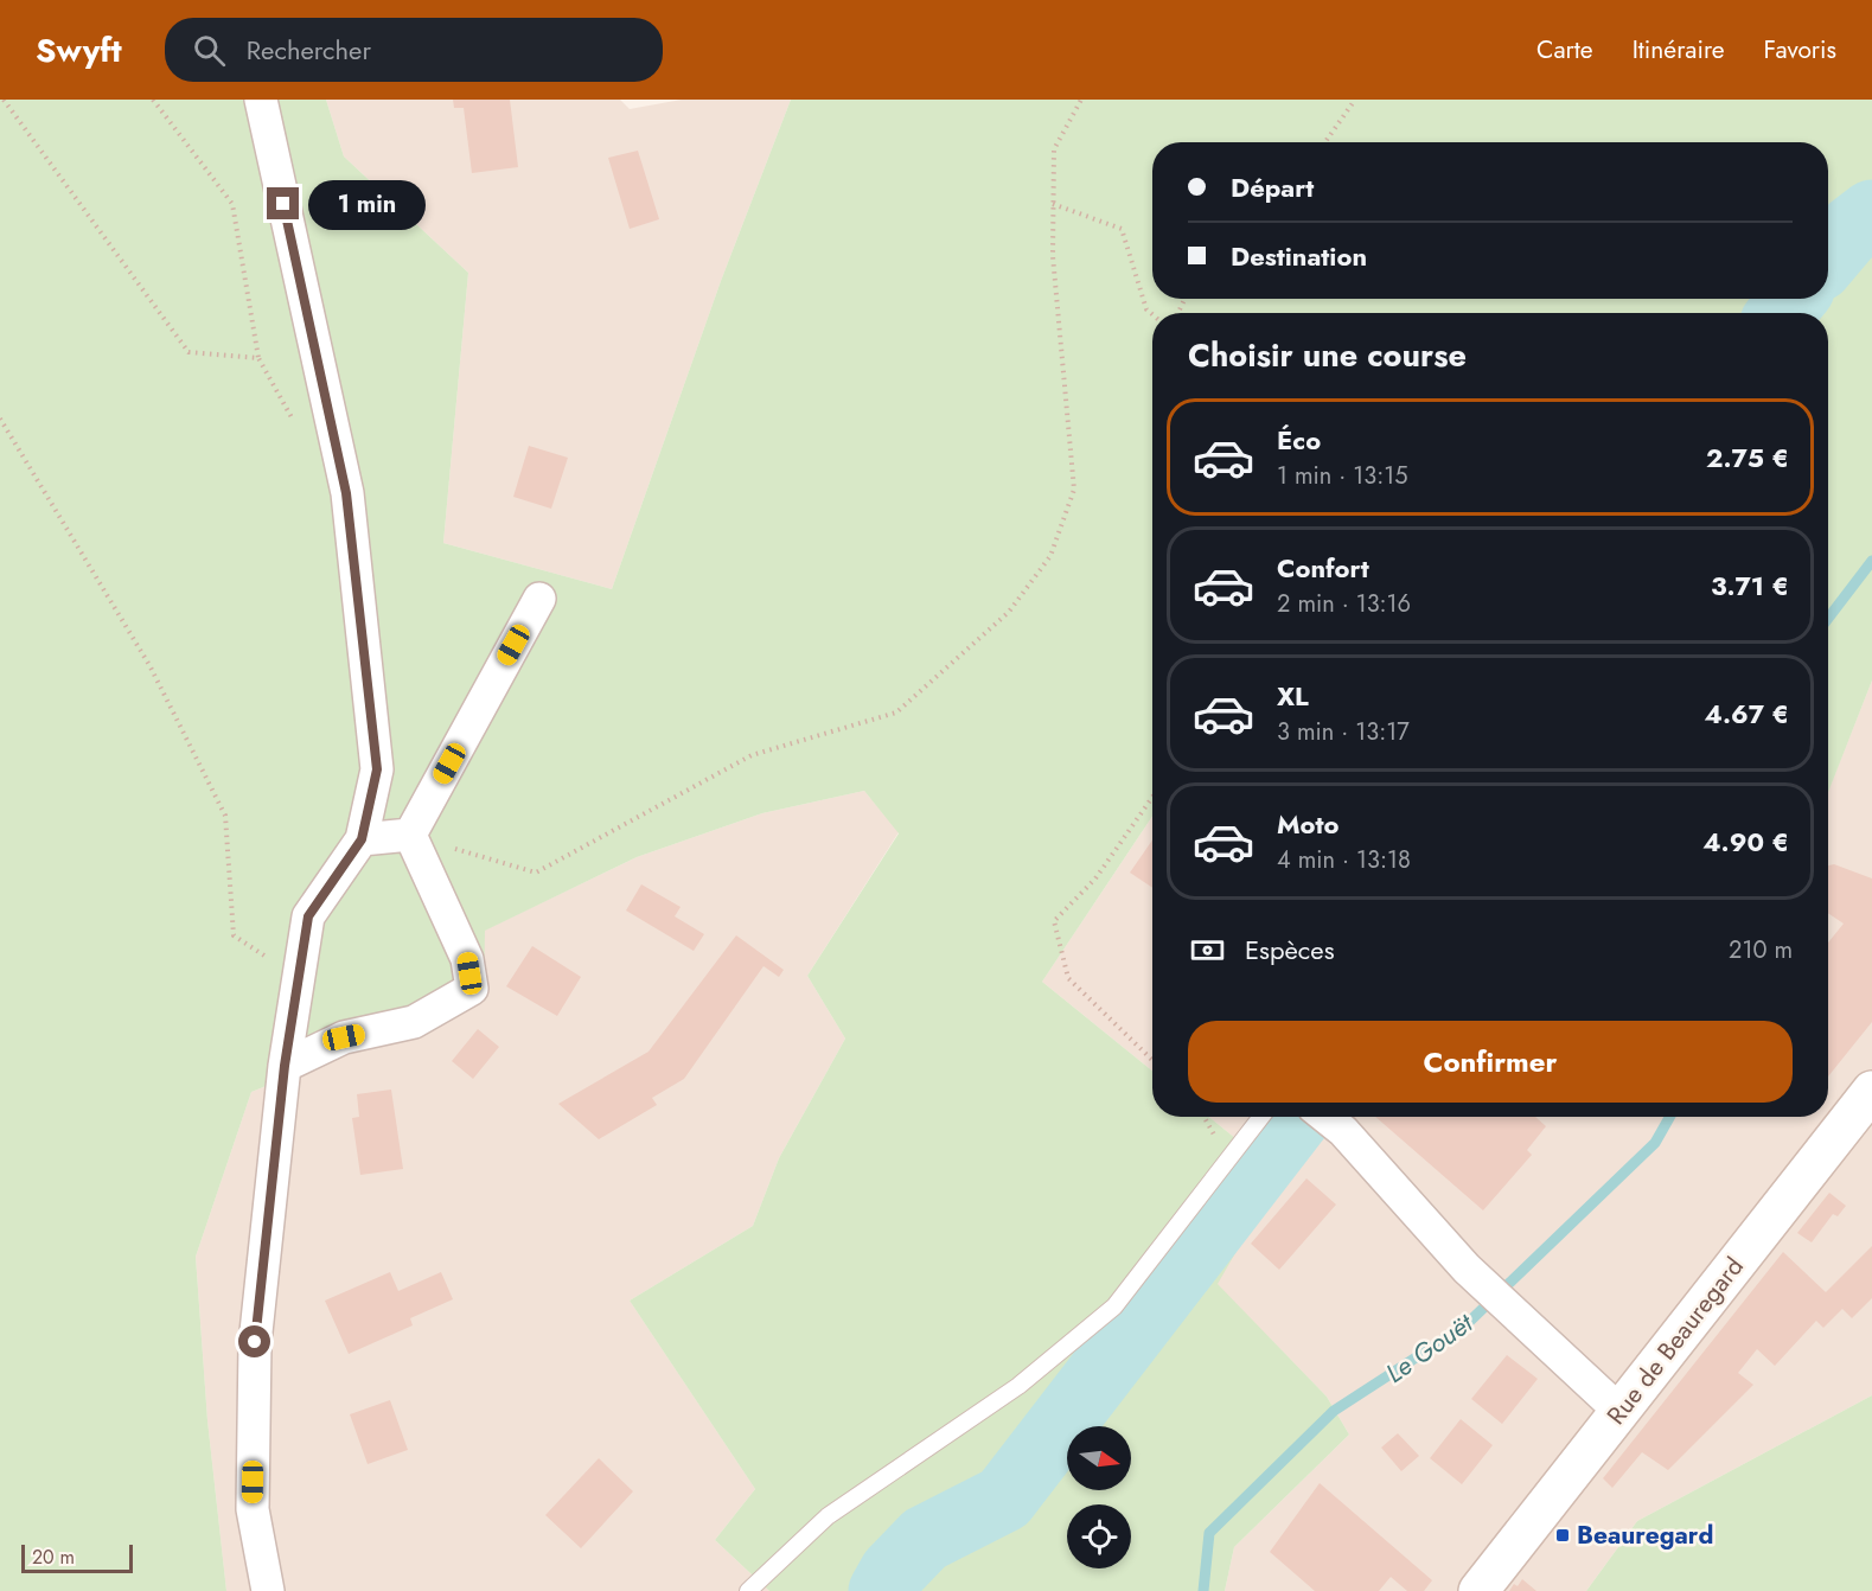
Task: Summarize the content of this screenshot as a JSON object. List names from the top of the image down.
{
  "streets": {
    "main road": ["Rue de Beauregard"]
  },
  "water": ["Le Gouët"],
  "places": {
    "transit": ["Beauregard"]
  },
  "scale_bar": "20 m",
  "north": "right",
  "page": {
    "header": "Swyft",
    "search": "Rechercher",
    "nav": ["Carte", "Itinéraire", "Favoris"],
    "banner": ["Départ", "Destination"],
    "bubble": "1 min",
    "heading": "Choisir une course",
    "list": [
      {
        "name": "Éco",
        "note": "1 min · 13:15",
        "value": "2.75 €"
      },
      {
        "name": "Confort",
        "note": "2 min · 13:16",
        "value": "3.71 €"
      },
      {
        "name": "XL",
        "note": "3 min · 13:17",
        "value": "4.67 €"
      },
      {
        "name": "Moto",
        "note": "4 min · 13:18",
        "value": "4.90 €"
      }
    ],
    "pay": ["Espèces", "210 m"],
    "buttons": "Confirmer",
    "scale": "20 m"
  }
}
